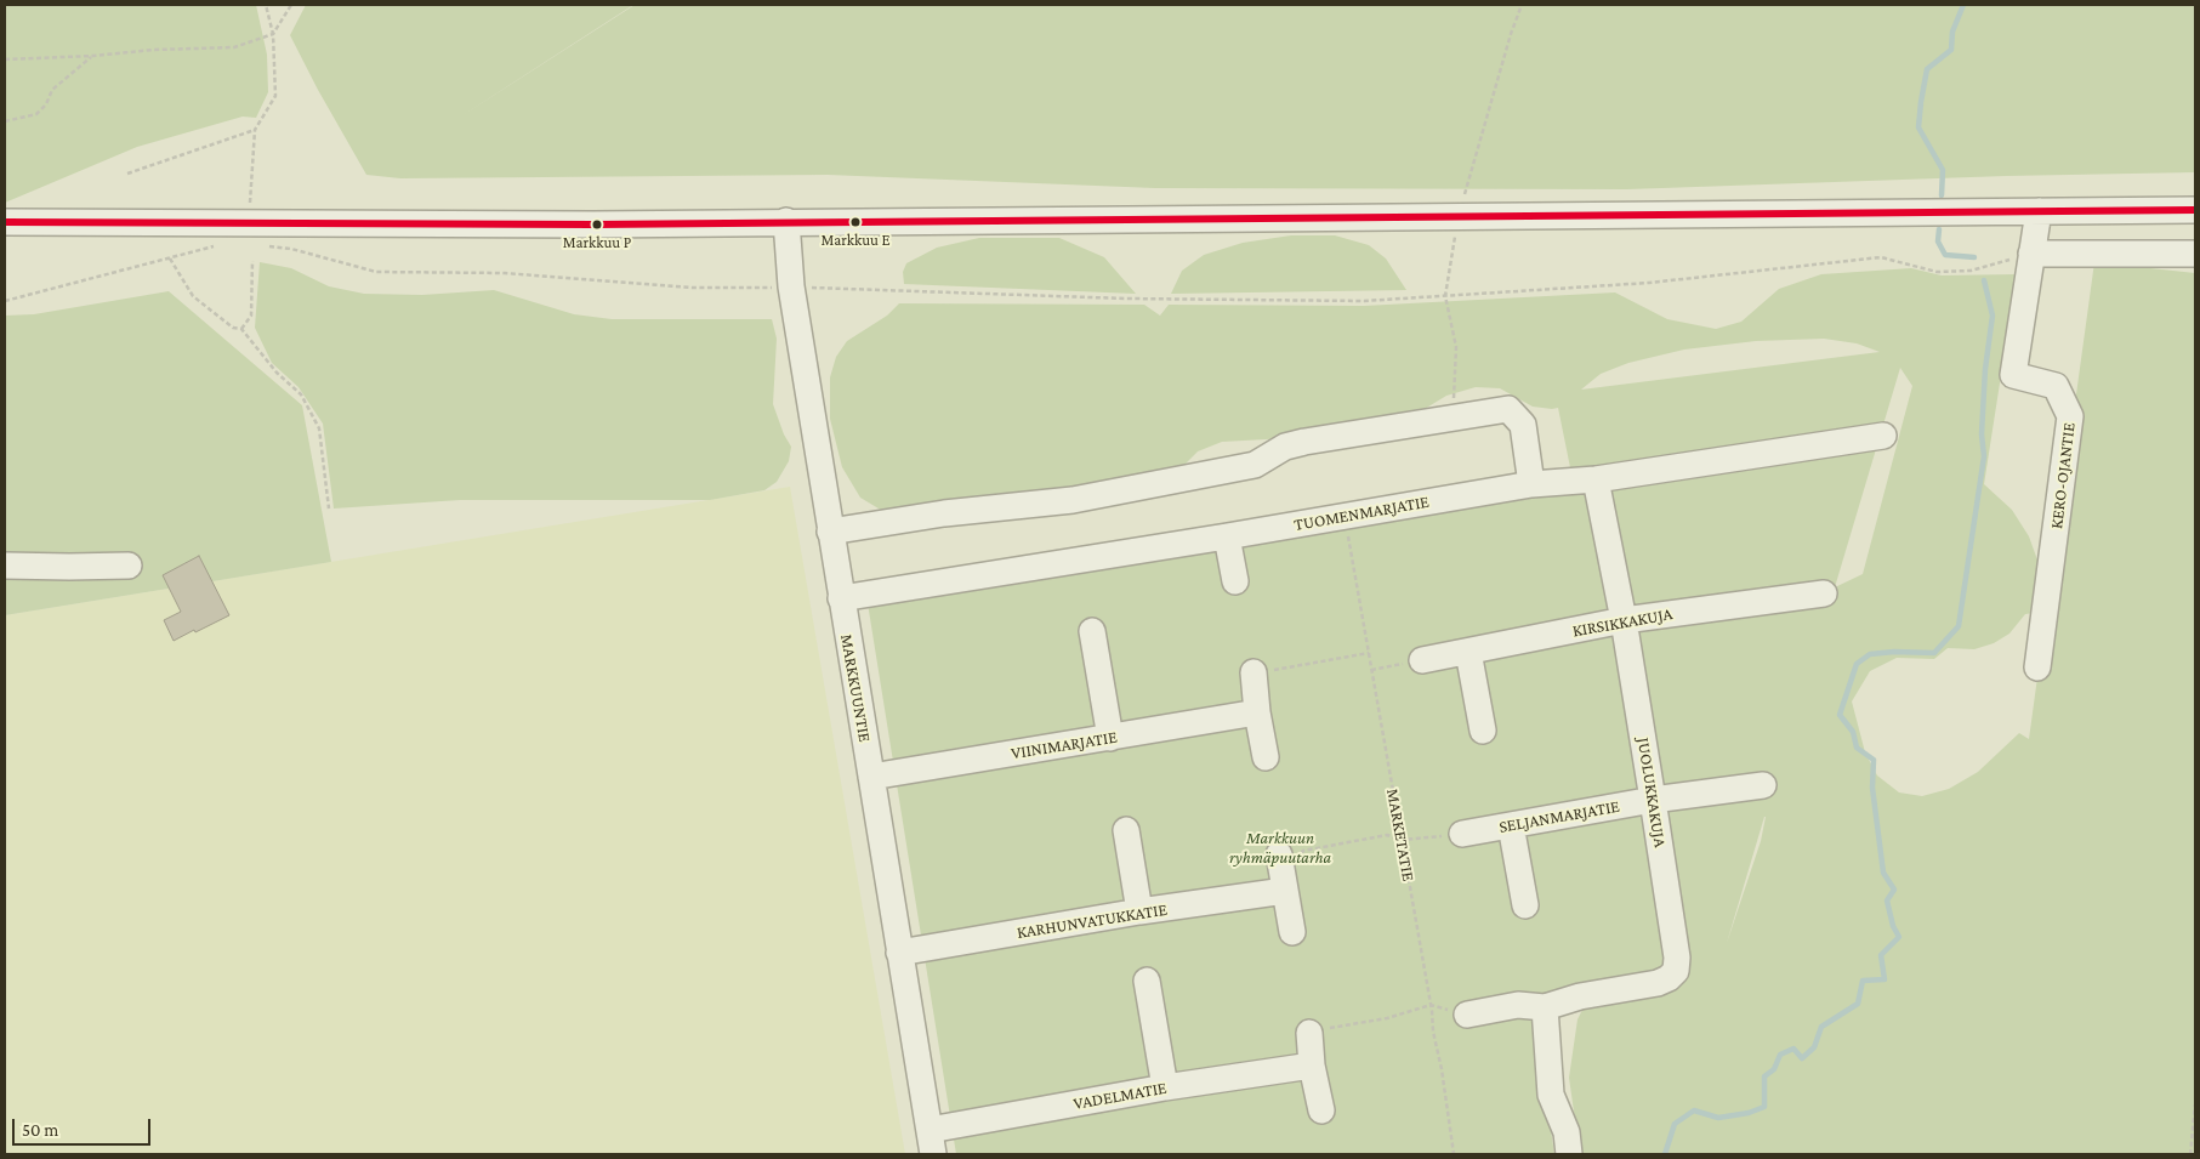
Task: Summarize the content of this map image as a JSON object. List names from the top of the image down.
{
  "streets": {
    "street": [
      "KERO-OJANTIE",
      "TUOMENMARJATIE",
      "KIRSIKKAKUJA",
      "MARKKUUNTIE",
      "VIINIMARJATIE",
      "JUOLUKKAKUJA",
      "SELJANMARJATIE",
      "KARHUNVATUKKATIE",
      "VADELMATIE"
    ],
    "path": ["MARKETATIE"]
  },
  "crossings": [
    ["TUOMENMARJATIE", "MARKKUUNTIE"],
    ["TUOMENMARJATIE", "JUOLUKKAKUJA"],
    ["TUOMENMARJATIE", "MARKETATIE"],
    ["KIRSIKKAKUJA", "JUOLUKKAKUJA"],
    ["MARKKUUNTIE", "VIINIMARJATIE"],
    ["MARKKUUNTIE", "KARHUNVATUKKATIE"],
    ["MARKKUUNTIE", "VADELMATIE"],
    ["JUOLUKKAKUJA", "SELJANMARJATIE"]
  ],
  "parks": ["Markkuun ryhmäpuutarha"],
  "places": ["Markkuu E", "Markkuu P"],
  "scale_bar": "50 m"
}
